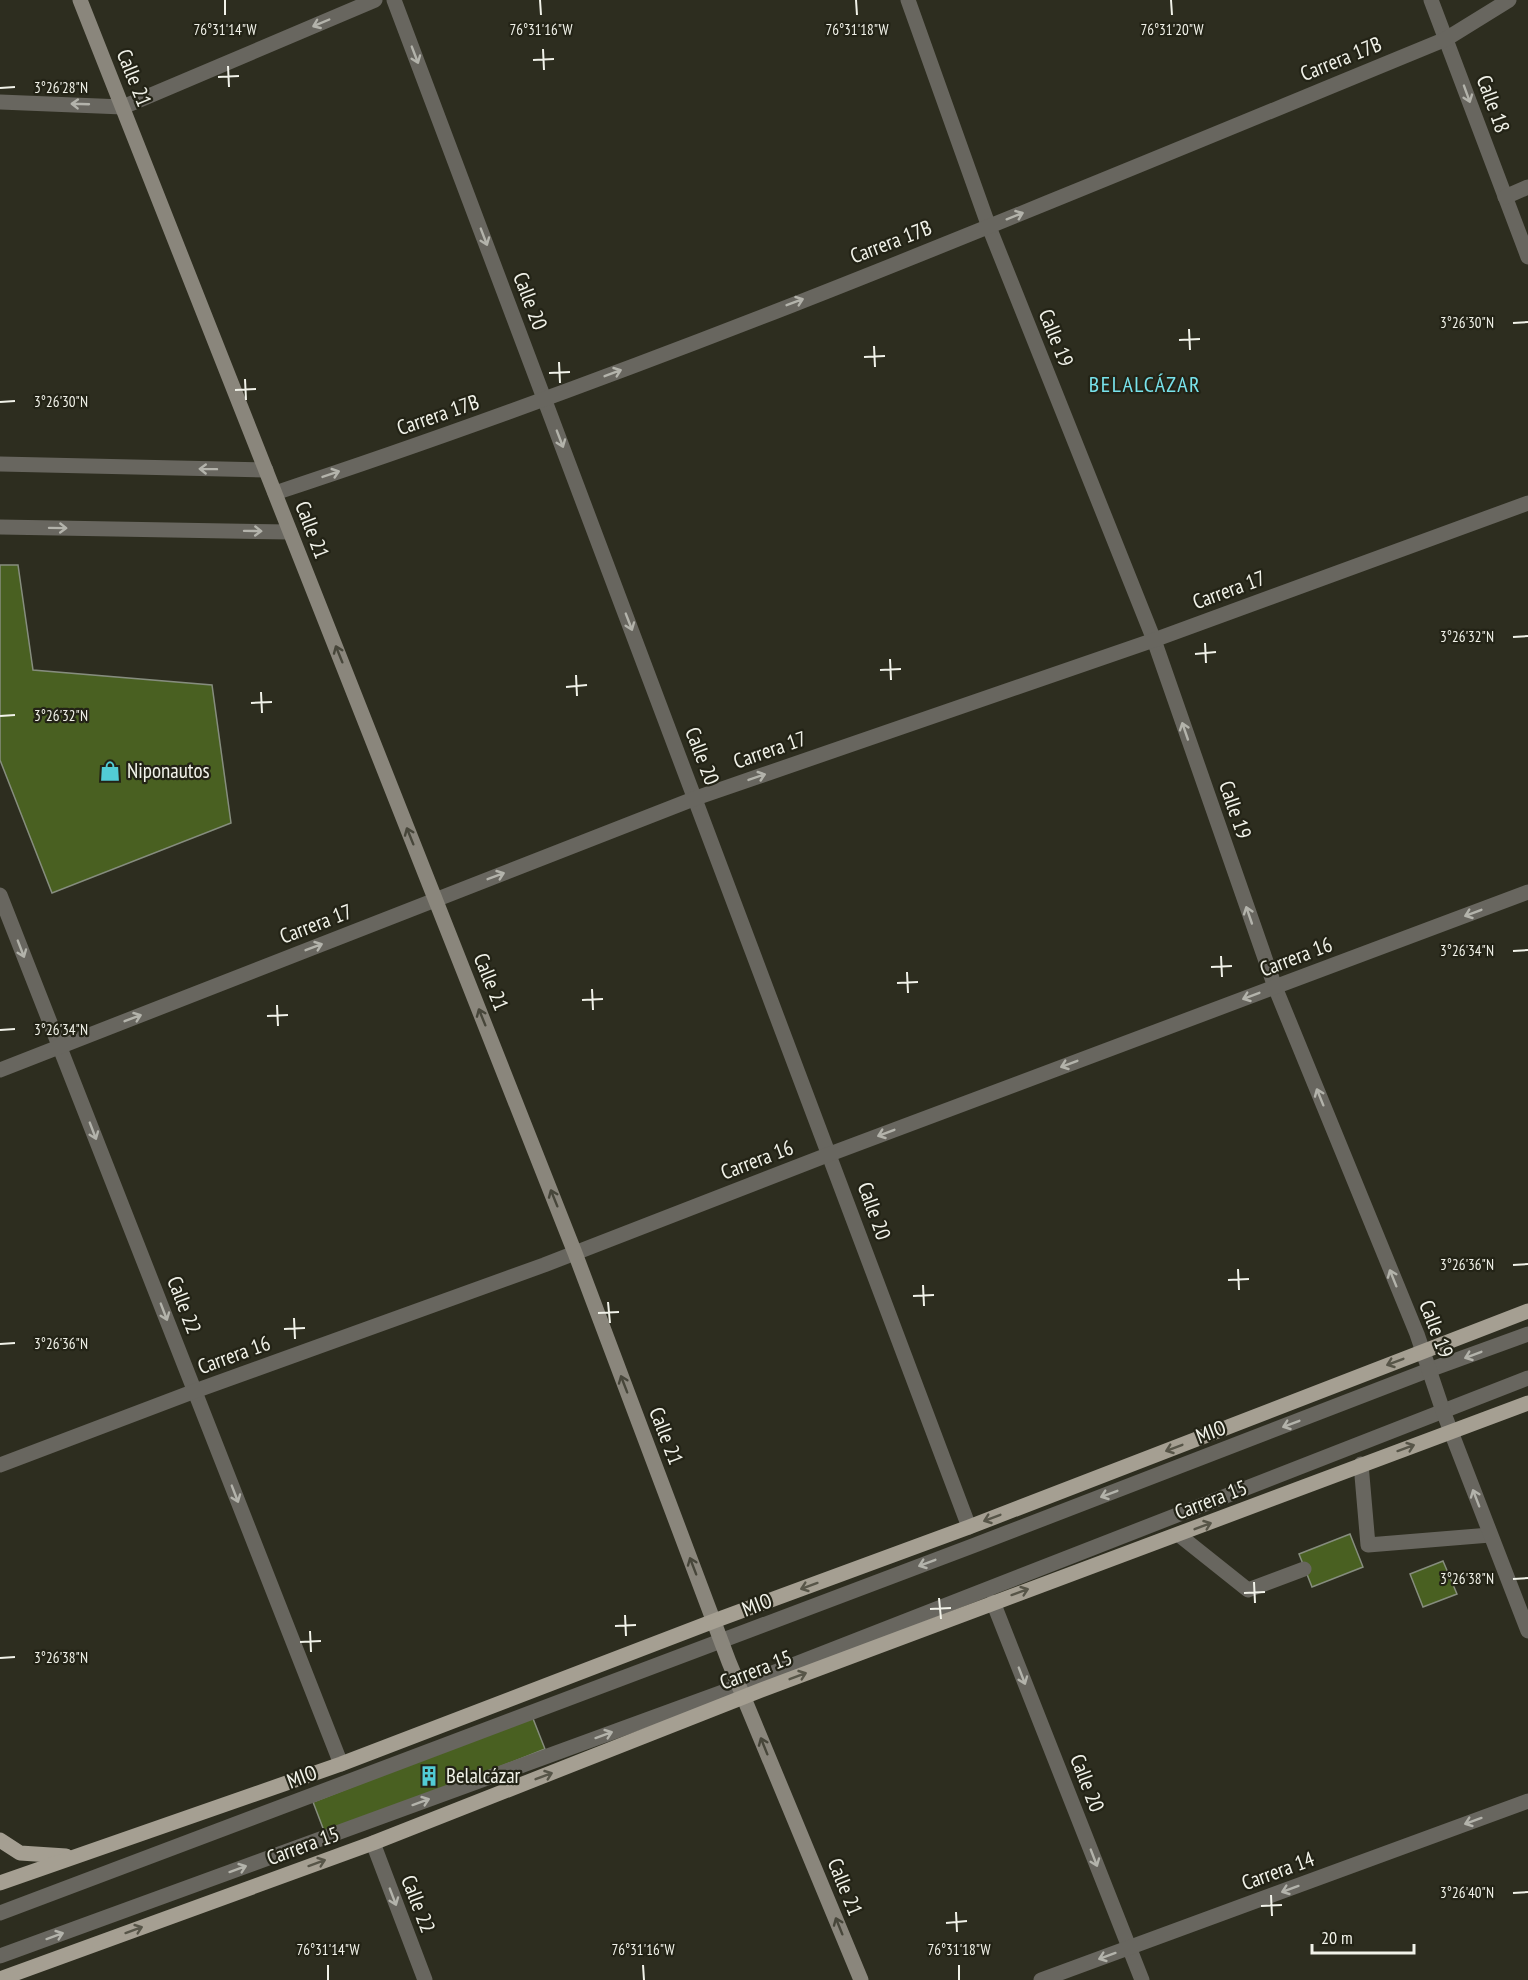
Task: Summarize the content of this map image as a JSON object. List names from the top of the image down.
{
  "streets": {
    "main road": ["Calle 21", "Carrera 15"],
    "street": [
      "Carrera 17B",
      "Calle 18",
      "Calle 20",
      "Calle 19",
      "Carrera 17",
      "Carrera 16",
      "Calle 22",
      "MIO",
      "Carrera 14"
    ]
  },
  "crossings": [
    ["Carrera 17B", "Calle 21"],
    ["Carrera 17B", "Calle 18"],
    ["Carrera 17B", "Calle 20"],
    ["Carrera 17B", "Calle 19"],
    ["Calle 21", "Carrera 17"],
    ["Calle 21", "Carrera 16"],
    ["Calle 21", "MIO"],
    ["Calle 21", "Carrera 15"],
    ["Calle 20", "Carrera 17"],
    ["Calle 20", "Carrera 16"],
    ["Calle 20", "Carrera 15"],
    ["Calle 20", "Carrera 14"],
    ["Calle 19", "Carrera 17"],
    ["Calle 19", "Carrera 16"],
    ["Calle 19", "MIO"],
    ["Calle 19", "Carrera 15"],
    ["Carrera 17", "Calle 22"],
    ["Carrera 16", "Calle 22"],
    ["Calle 22", "Carrera 15"]
  ],
  "one_way": [
    "Carrera 17B",
    "Calle 21",
    "Calle 18",
    "Calle 20",
    "Calle 19",
    "Carrera 17",
    "Carrera 16",
    "Calle 22",
    "Carrera 14"
  ],
  "districts": ["BELALCÁZAR"],
  "places": {
    "shop": ["Niponautos"],
    "building": ["Belalcázar"]
  },
  "scale_bar": "20 m",
  "coordinates": [
    "76°31'14\"W",
    "76°31'16\"W",
    "76°31'18\"W",
    "76°31'20\"W",
    "3°26'28\"N",
    "3°26'30\"N",
    "3°26'32\"N",
    "3°26'34\"N",
    "3°26'36\"N",
    "3°26'38\"N",
    "3°26'40\"N"
  ]
}
